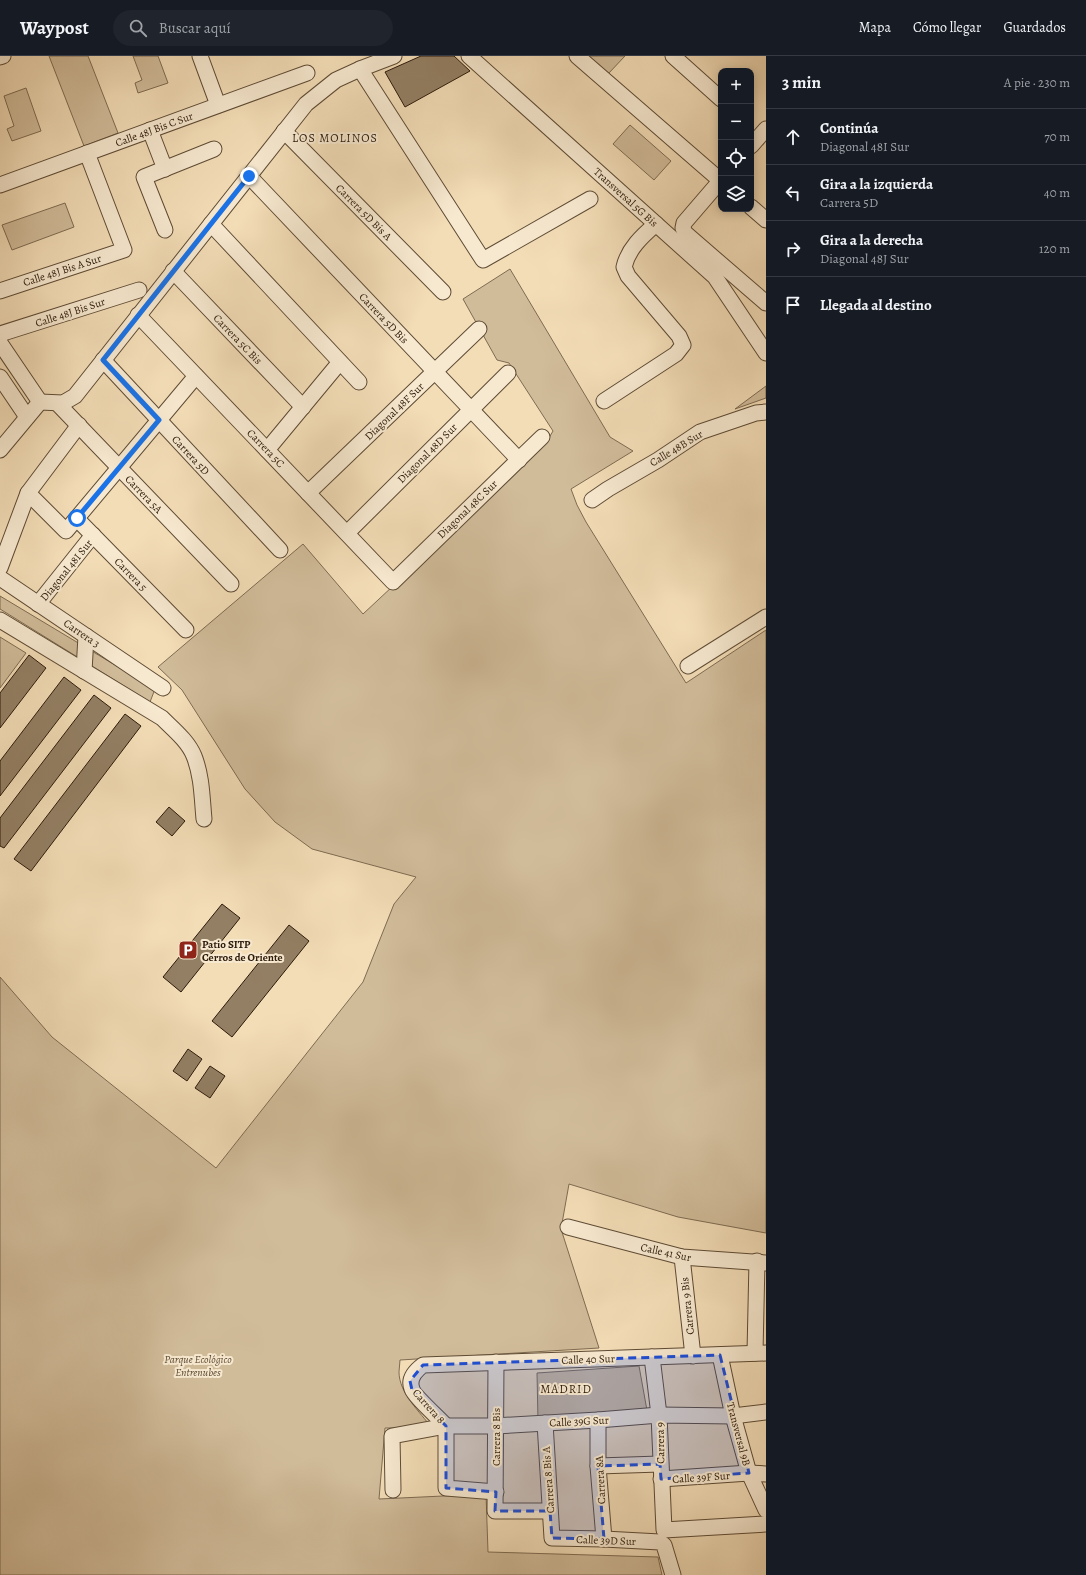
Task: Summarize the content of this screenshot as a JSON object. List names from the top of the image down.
{
  "streets": {
    "street": [
      "Calle 48J Bis C Sur",
      "Transversal 5G Bis",
      "Carrera 5D Bis A",
      "Calle 48J Bis A Sur",
      "Calle 48J Bis Sur",
      "Carrera 5D Bis",
      "Carrera 5C Bis",
      "Diagonal 48F Sur",
      "Carrera 5C",
      "Calle 48B Sur",
      "Diagonal 48D Sur",
      "Carrera 5D",
      "Carrera 5A",
      "Diagonal 48C Sur",
      "Diagonal 48I Sur",
      "Carrera 5",
      "Carrera 3",
      "Calle 41 Sur",
      "Carrera 9 Bis",
      "Calle 40 Sur",
      "Carrera 8",
      "Calle 39G Sur",
      "Transversal 9B",
      "Carrera 8 Bis",
      "Carrera 9",
      "Calle 39F Sur",
      "Carrera 8 Bis A",
      "Carrera 8A",
      "Calle 39D Sur"
    ]
  },
  "crossings": [
    ["Calle 48J Bis C Sur", "Calle 48J Bis A Sur"],
    ["Carrera 5D Bis", "Diagonal 48F Sur"],
    ["Carrera 5D Bis", "Diagonal 48D Sur"],
    ["Carrera 5D Bis", "Diagonal 48C Sur"],
    ["Diagonal 48F Sur", "Carrera 5C"],
    ["Carrera 5C", "Diagonal 48D Sur"],
    ["Carrera 5C", "Diagonal 48C Sur"],
    ["Diagonal 48I Sur", "Carrera 5"],
    ["Diagonal 48I Sur", "Carrera 3"],
    ["Calle 41 Sur", "Carrera 9 Bis"],
    ["Carrera 9 Bis", "Calle 40 Sur"],
    ["Calle 40 Sur", "Carrera 8"],
    ["Calle 40 Sur", "Transversal 9B"],
    ["Calle 40 Sur", "Carrera 8 Bis"],
    ["Calle 40 Sur", "Carrera 9"],
    ["Carrera 8", "Calle 39G Sur"],
    ["Carrera 8", "Carrera 8 Bis"],
    ["Calle 39G Sur", "Transversal 9B"],
    ["Calle 39G Sur", "Carrera 8 Bis"],
    ["Calle 39G Sur", "Carrera 9"],
    ["Calle 39G Sur", "Carrera 8 Bis A"],
    ["Calle 39G Sur", "Carrera 8A"],
    ["Transversal 9B", "Calle 39F Sur"],
    ["Carrera 8 Bis", "Carrera 8 Bis A"],
    ["Carrera 9", "Calle 39F Sur"],
    ["Carrera 9", "Calle 39D Sur"],
    ["Carrera 8 Bis A", "Calle 39D Sur"],
    ["Carrera 8A", "Calle 39D Sur"]
  ],
  "districts": ["LOS MOLINOS", "MADRID"],
  "parks": ["Parque Ecológico Entrenubes"],
  "places": {
    "parking": ["Patio SITP Cerros de Oriente"]
  },
  "page": {
    "header": "Waypost",
    "search": "Buscar aquí",
    "nav": ["Mapa", "Cómo llegar", "Guardados"],
    "heading": ["3 min", "A pie · 230 m"],
    "map_buttons": ["+", "−"],
    "list": [
      ["Continúa", "Diagonal 48I Sur", "70 m"],
      ["Gira a la izquierda", "Carrera 5D", "40 m"],
      ["Gira a la derecha", "Diagonal 48J Sur", "120 m"],
      "Llegada al destino"
    ]
  }
}
